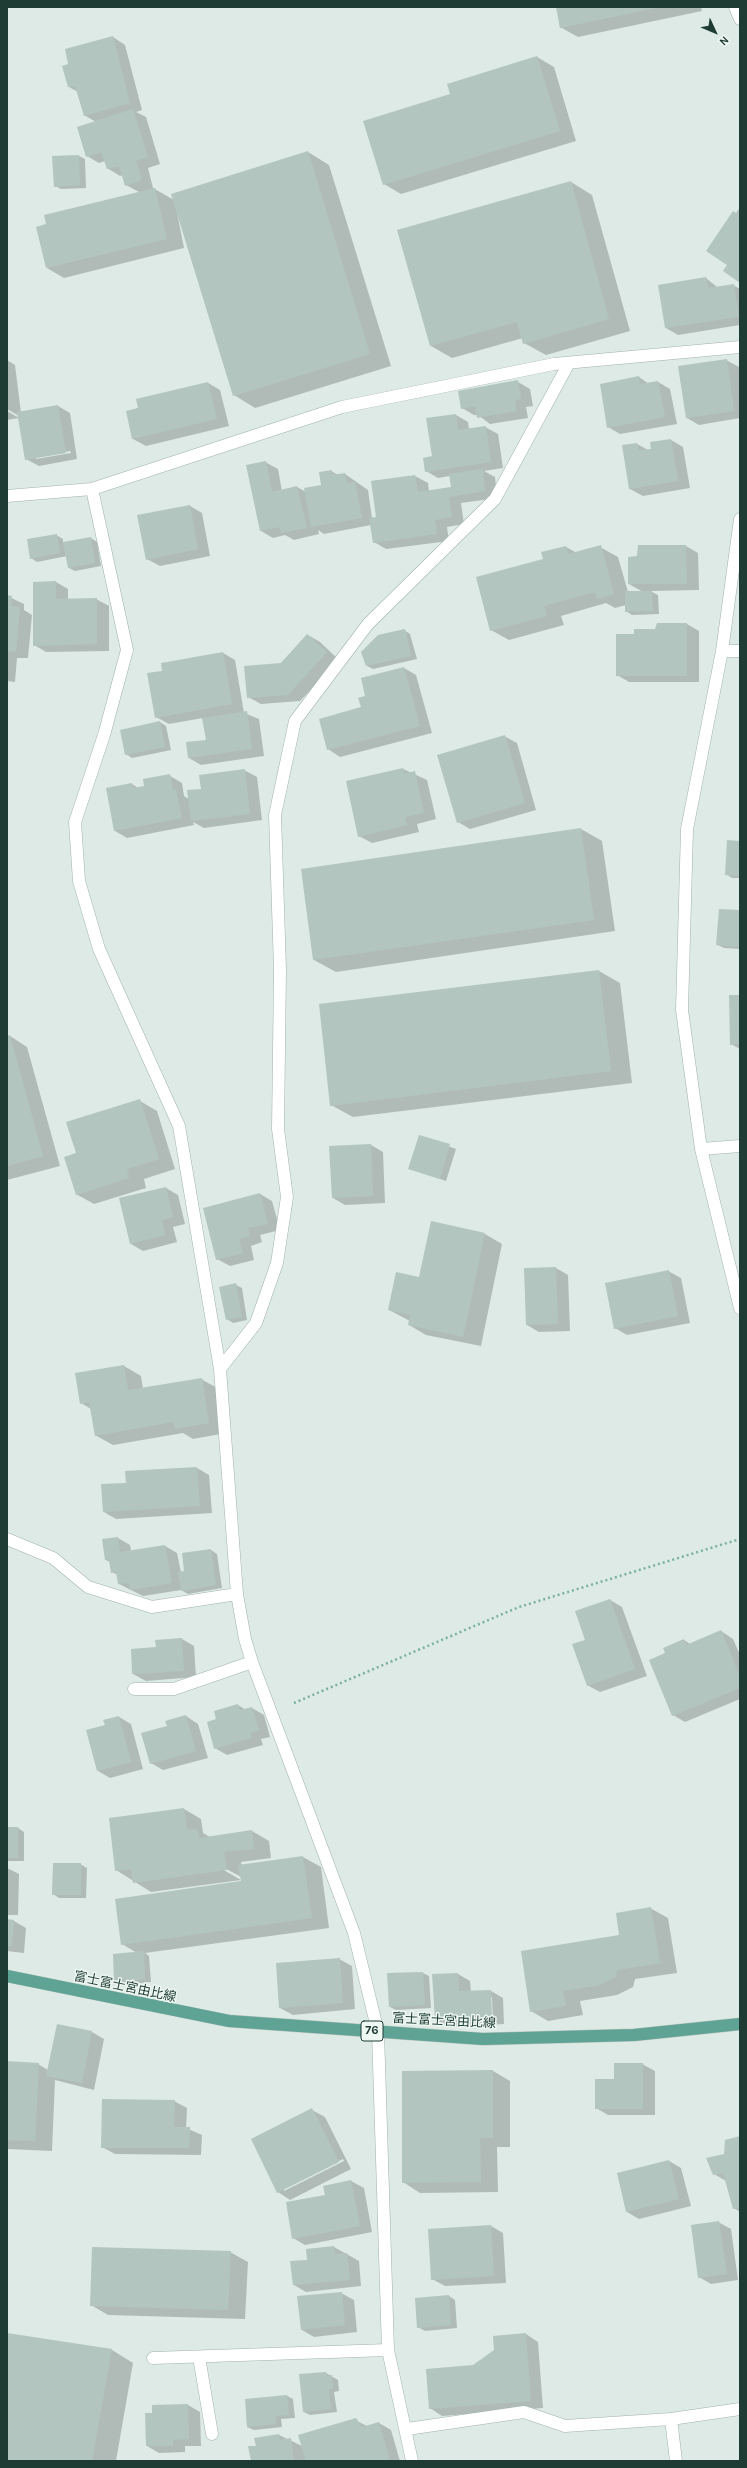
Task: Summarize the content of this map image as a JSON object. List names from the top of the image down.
{
  "streets": {
    "main road": ["富士富士宮由比線", "76"]
  },
  "north": "bottom right"
}
